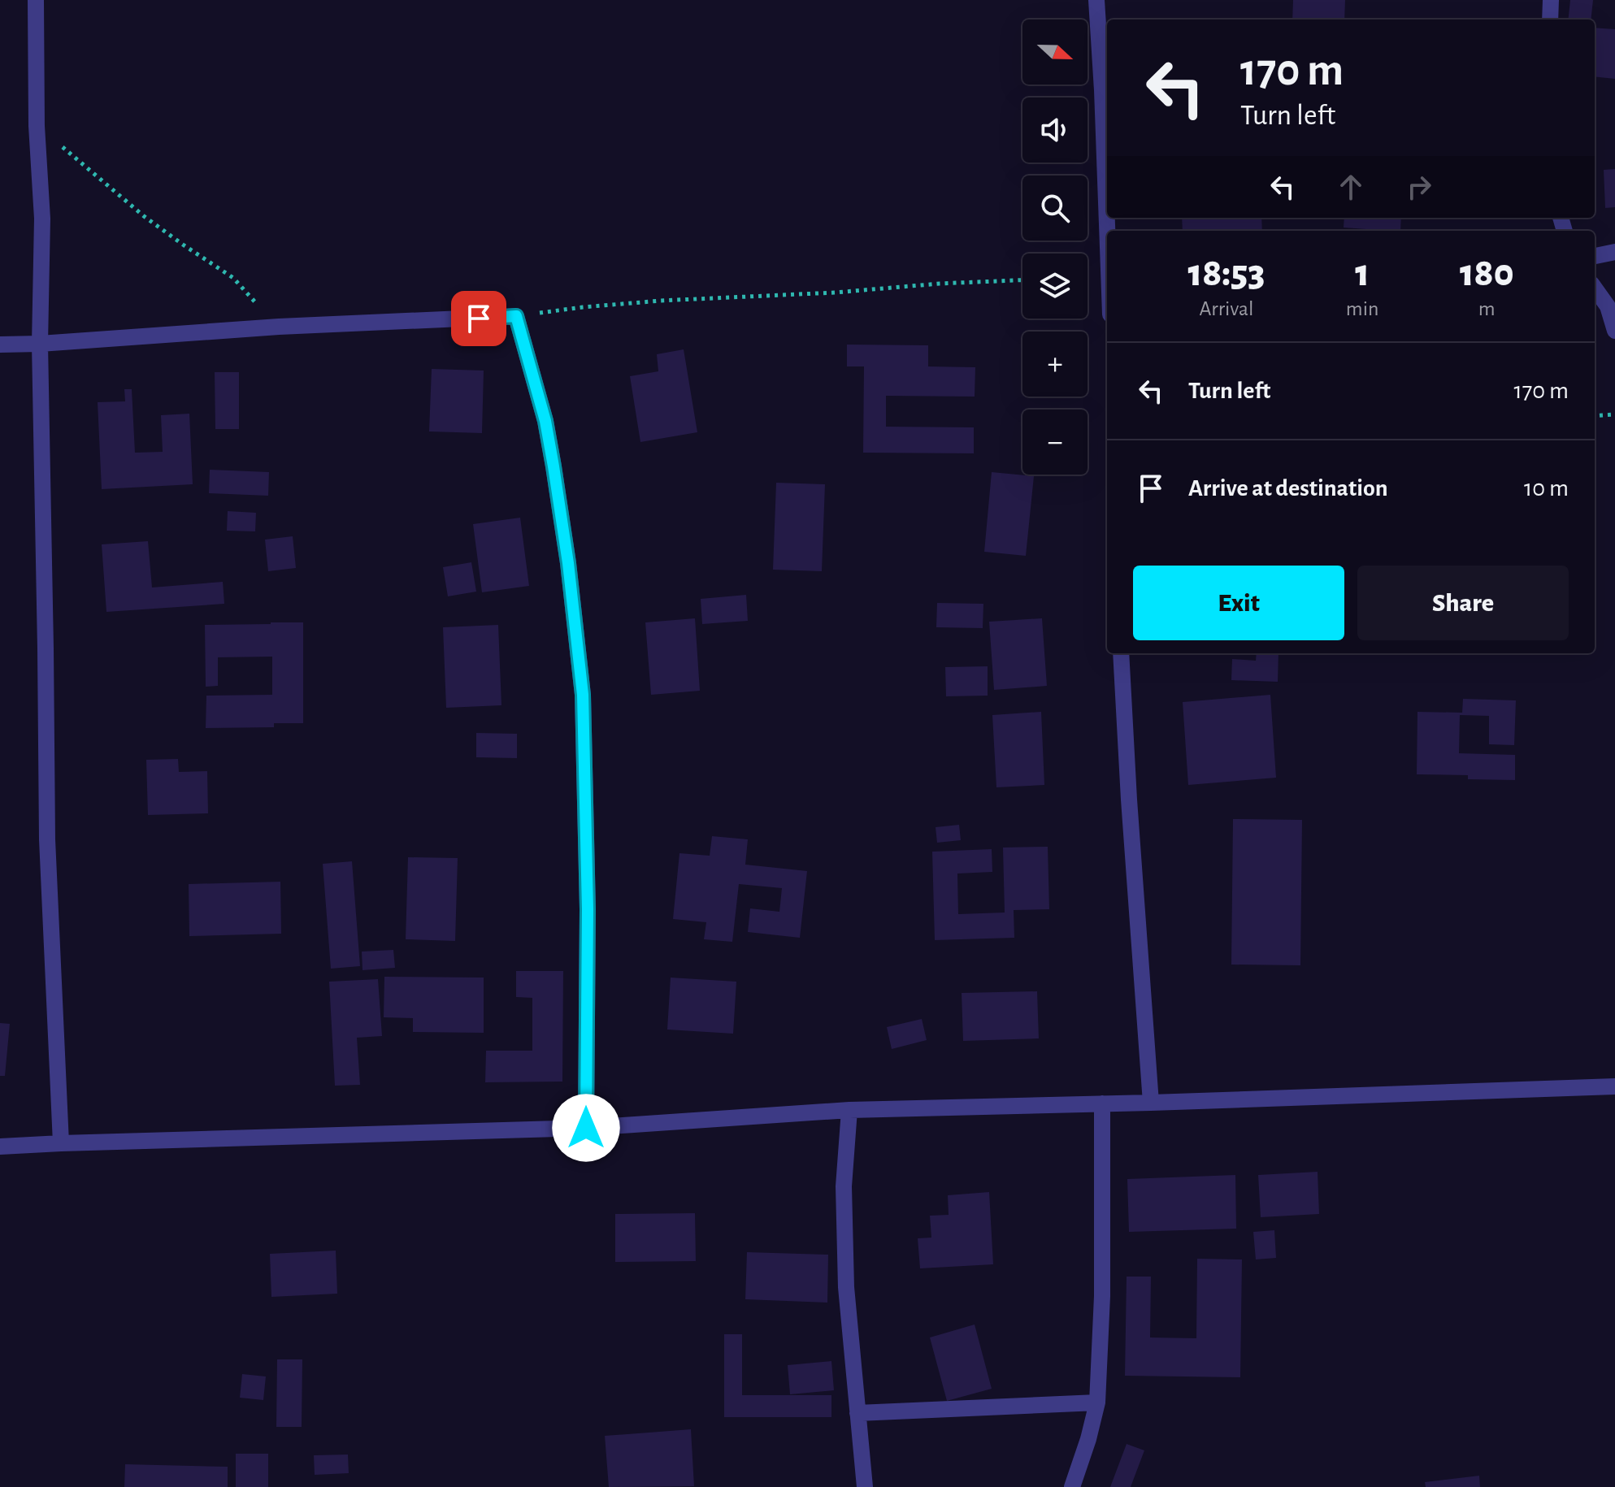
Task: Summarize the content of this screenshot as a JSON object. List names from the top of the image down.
{
  "north": "right",
  "page": {
    "map_buttons": ["+", "−"],
    "turn": ["170 m", "Turn left"],
    "eta": [
      "18:53",
      "Arrival",
      "1",
      "min",
      "180",
      "m"
    ],
    "list": [
      {
        "name": "Turn left",
        "value": "170 m"
      },
      {
        "name": "Arrive at destination",
        "value": "10 m"
      }
    ],
    "buttons": ["Exit", "Share"]
  }
}
